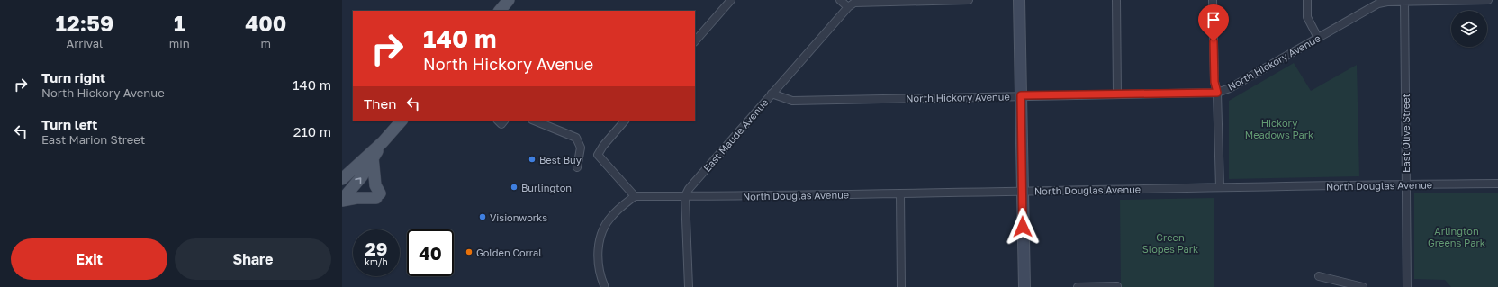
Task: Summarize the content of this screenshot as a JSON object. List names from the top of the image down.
{
  "streets": {
    "street": [
      "North Hickory Avenue",
      "East Olive Street",
      "East Maude Avenue",
      "North Douglas Avenue"
    ]
  },
  "crossings": [
    ["North Hickory Avenue", "East Olive Street"],
    ["North Hickory Avenue", "East Maude Avenue"],
    ["East Olive Street", "North Douglas Avenue"],
    ["East Maude Avenue", "North Douglas Avenue"]
  ],
  "parks": ["Hickory Meadows Park", "Arlington Greens Park", "Green Slopes Park"],
  "places": [
    "Best Buy",
    "Burlington",
    "Visionworks",
    "Golden Corral"
  ],
  "page": {
    "eta": [
      "12:59",
      "Arrival",
      "1",
      "min",
      "400",
      "m"
    ],
    "turn": ["140 m", "North Hickory Avenue"],
    "list": [
      {
        "name": "Turn right",
        "note": "North Hickory Avenue",
        "value": "140 m"
      },
      {
        "name": "Turn left",
        "note": "East Marion Street",
        "value": "210 m"
      }
    ],
    "then": "Then",
    "speed": "29 km/h",
    "limit": "40",
    "buttons": ["Exit", "Share"]
  }
}
